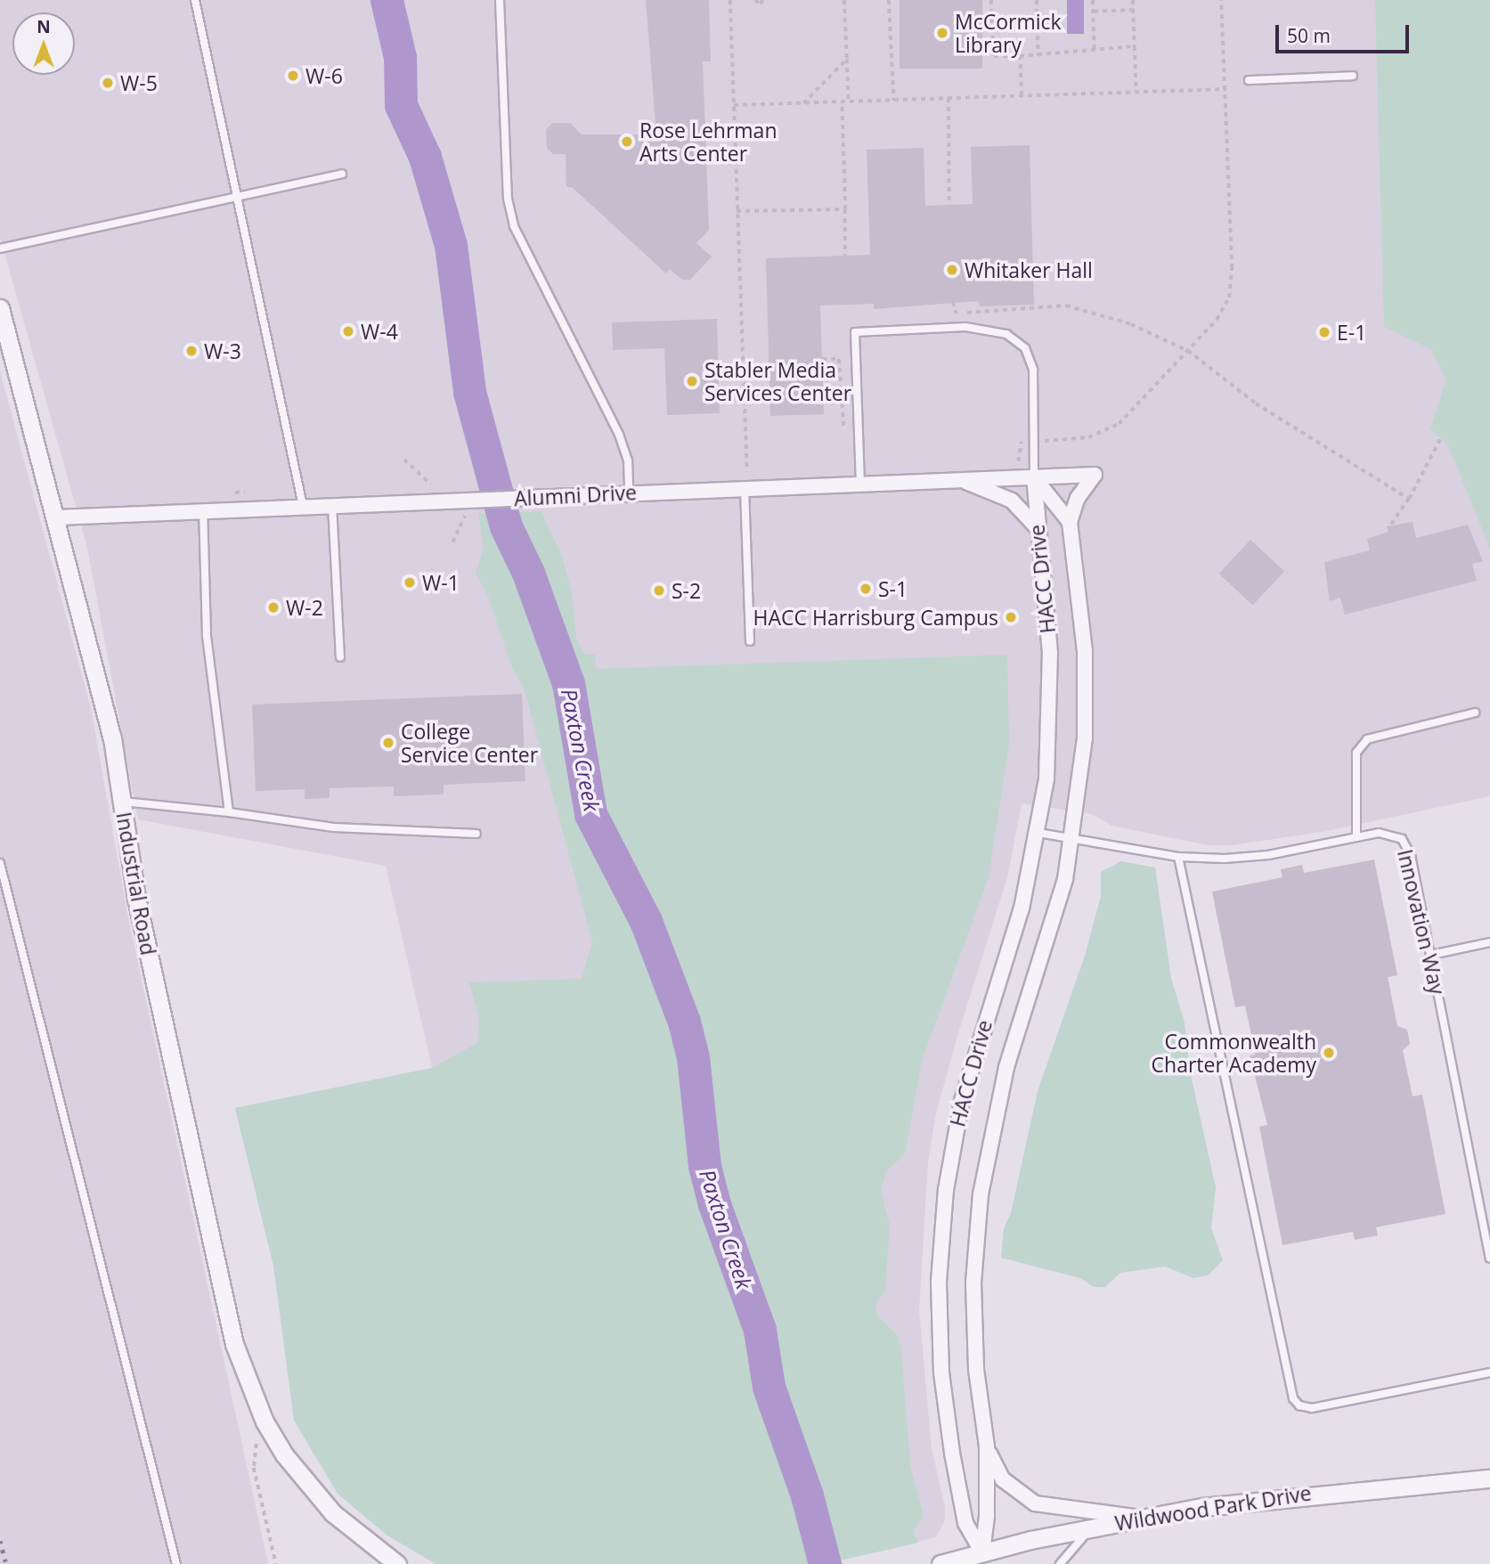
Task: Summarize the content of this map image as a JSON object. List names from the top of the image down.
{
  "streets": {
    "street": [
      "Alumni Drive",
      "HACC Drive",
      "Industrial Road",
      "Wildwood Park Drive"
    ],
    "lane": ["Innovation Way"]
  },
  "crossings": [
    ["Alumni Drive", "HACC Drive"],
    ["Alumni Drive", "Industrial Road"],
    ["HACC Drive", "Innovation Way"],
    ["HACC Drive", "Wildwood Park Drive"]
  ],
  "water": ["Paxton Creek"],
  "places": [
    "McCormick Library",
    "W-6",
    "W-5",
    "Rose Lehrman Arts Center",
    "Whitaker Hall",
    "W-4",
    "E-1",
    "W-3",
    "Stabler Media Services Center",
    "W-1",
    "S-1",
    "S-2",
    "W-2",
    "HACC Harrisburg Campus",
    "College Service Center",
    "Commonwealth Charter Academy"
  ],
  "scale_bar": "50 m",
  "north": "top"
}
